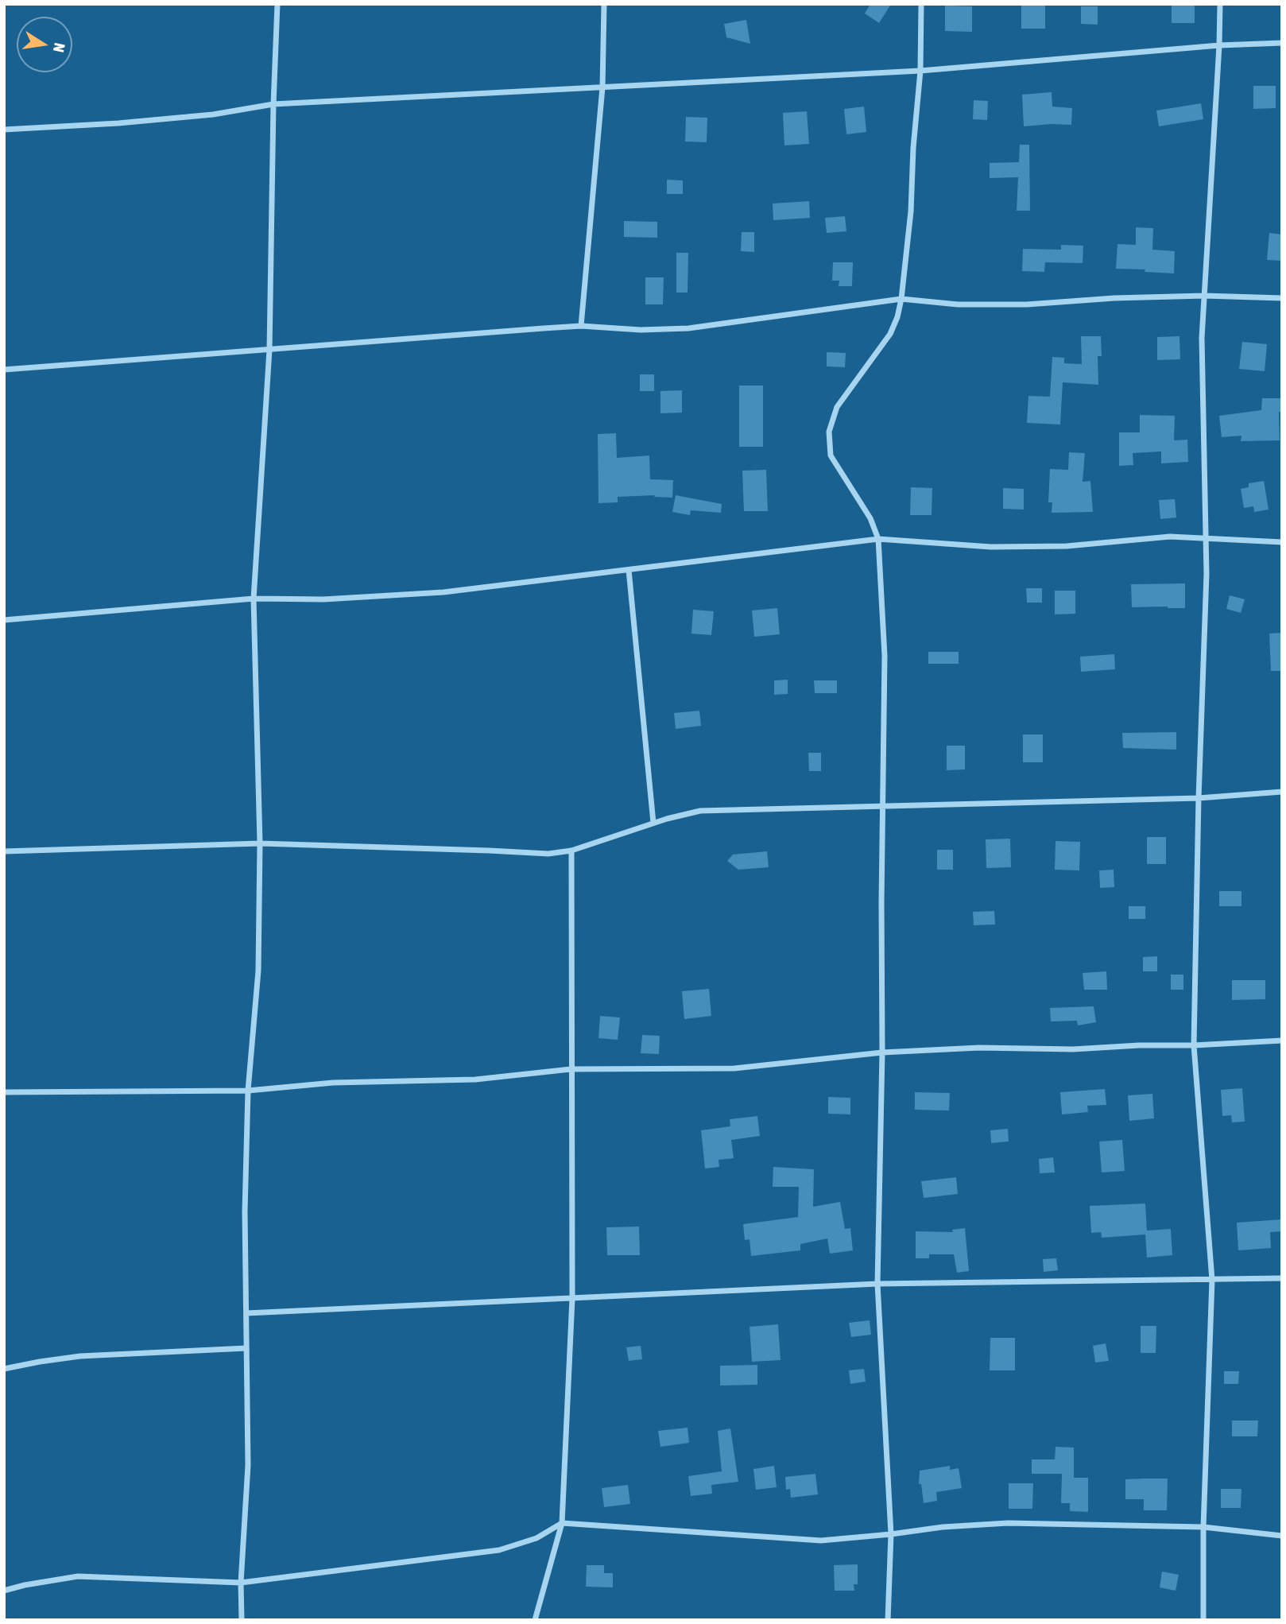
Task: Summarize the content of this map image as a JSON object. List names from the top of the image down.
{
  "north": "right"
}
